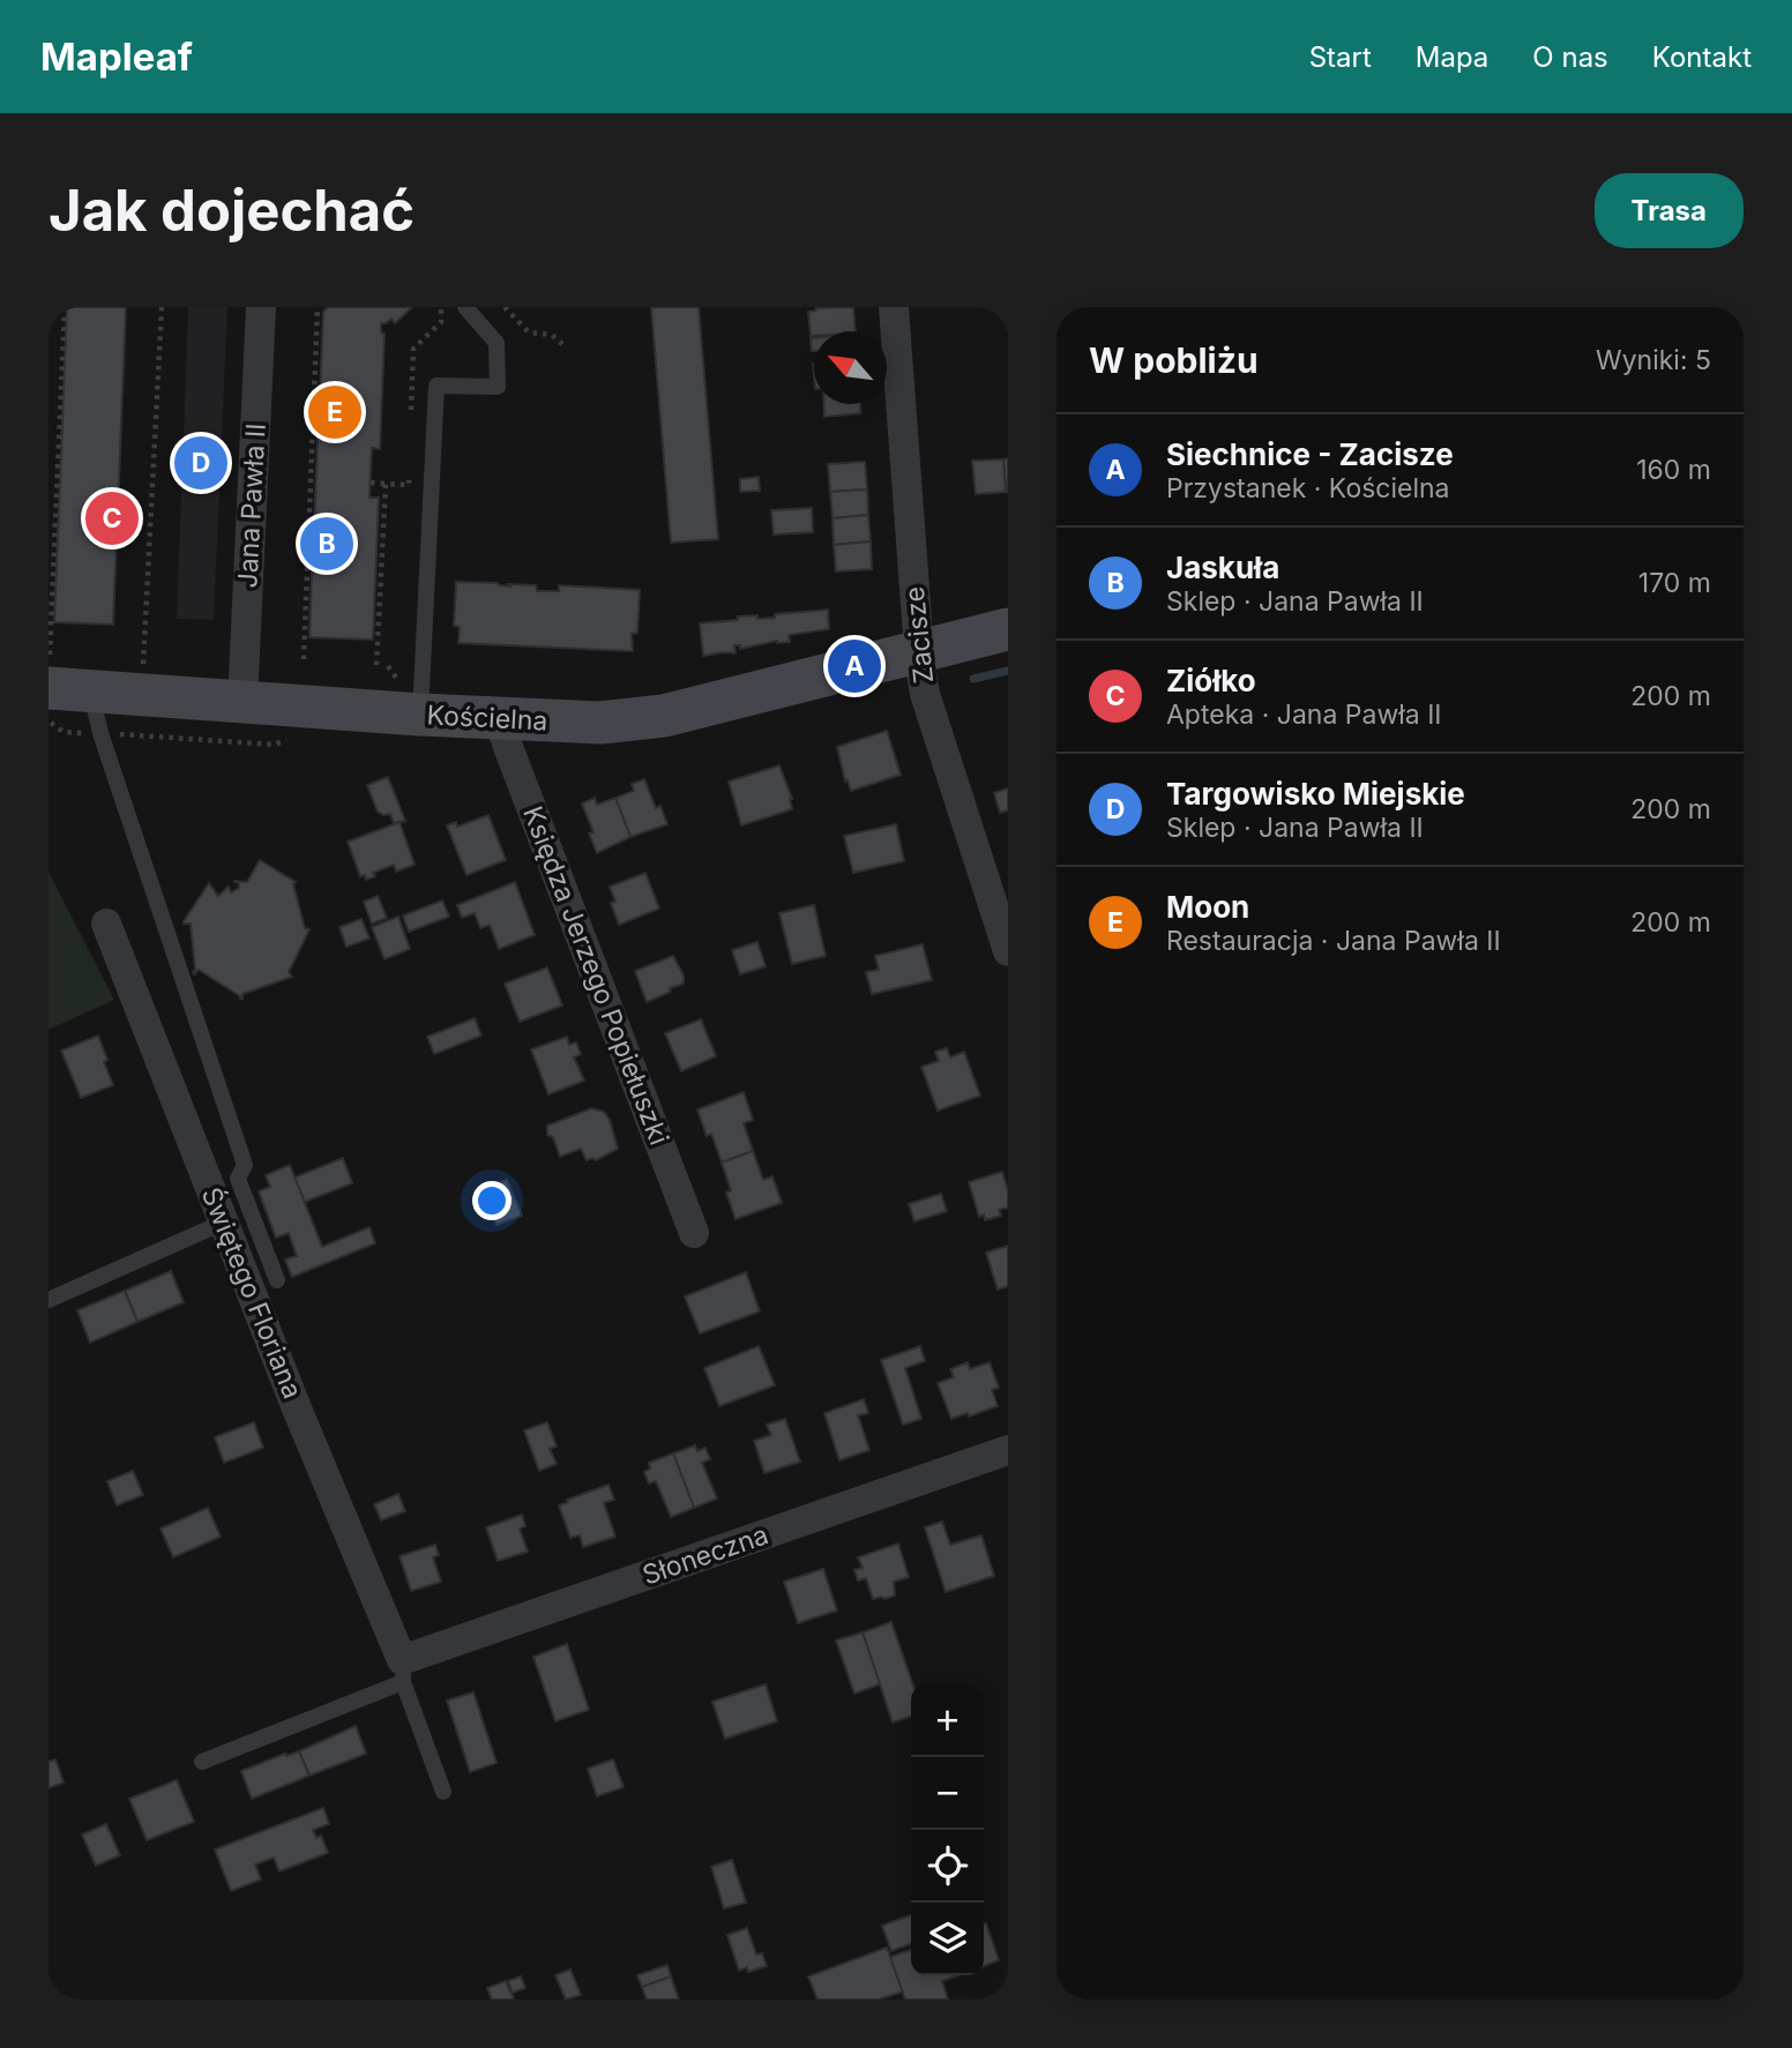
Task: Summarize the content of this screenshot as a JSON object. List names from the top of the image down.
{
  "streets": {
    "street": [
      "Jana Pawła II",
      "Zacisze",
      "Kościelna",
      "Księdza Jerzego Popiełuszki",
      "Świętego Floriana",
      "Słoneczna"
    ]
  },
  "crossings": [
    ["Jana Pawła II", "Kościelna"],
    ["Zacisze", "Kościelna"],
    ["Kościelna", "Księdza Jerzego Popiełuszki"],
    ["Świętego Floriana", "Słoneczna"]
  ],
  "north": "top left",
  "page": {
    "header": "Mapleaf",
    "nav": [
      "Start",
      "Mapa",
      "O nas",
      "Kontakt"
    ],
    "buttons": "Trasa",
    "title": "Jak dojechać",
    "heading": ["W pobliżu", "Wyniki: 5"],
    "pins": [
      "E",
      "D",
      "C",
      "B",
      "A"
    ],
    "list": [
      {
        "mark": "A",
        "name": "Siechnice - Zacisze",
        "note": "Przystanek · Kościelna",
        "value": "160 m"
      },
      {
        "mark": "B",
        "name": "Jaskuła",
        "note": "Sklep · Jana Pawła II",
        "value": "170 m"
      },
      {
        "mark": "C",
        "name": "Ziółko",
        "note": "Apteka · Jana Pawła II",
        "value": "200 m"
      },
      {
        "mark": "D",
        "name": "Targowisko Miejskie",
        "note": "Sklep · Jana Pawła II",
        "value": "200 m"
      },
      {
        "mark": "E",
        "name": "Moon",
        "note": "Restauracja · Jana Pawła II",
        "value": "200 m"
      }
    ],
    "map_buttons": ["+", "−"]
  }
}
